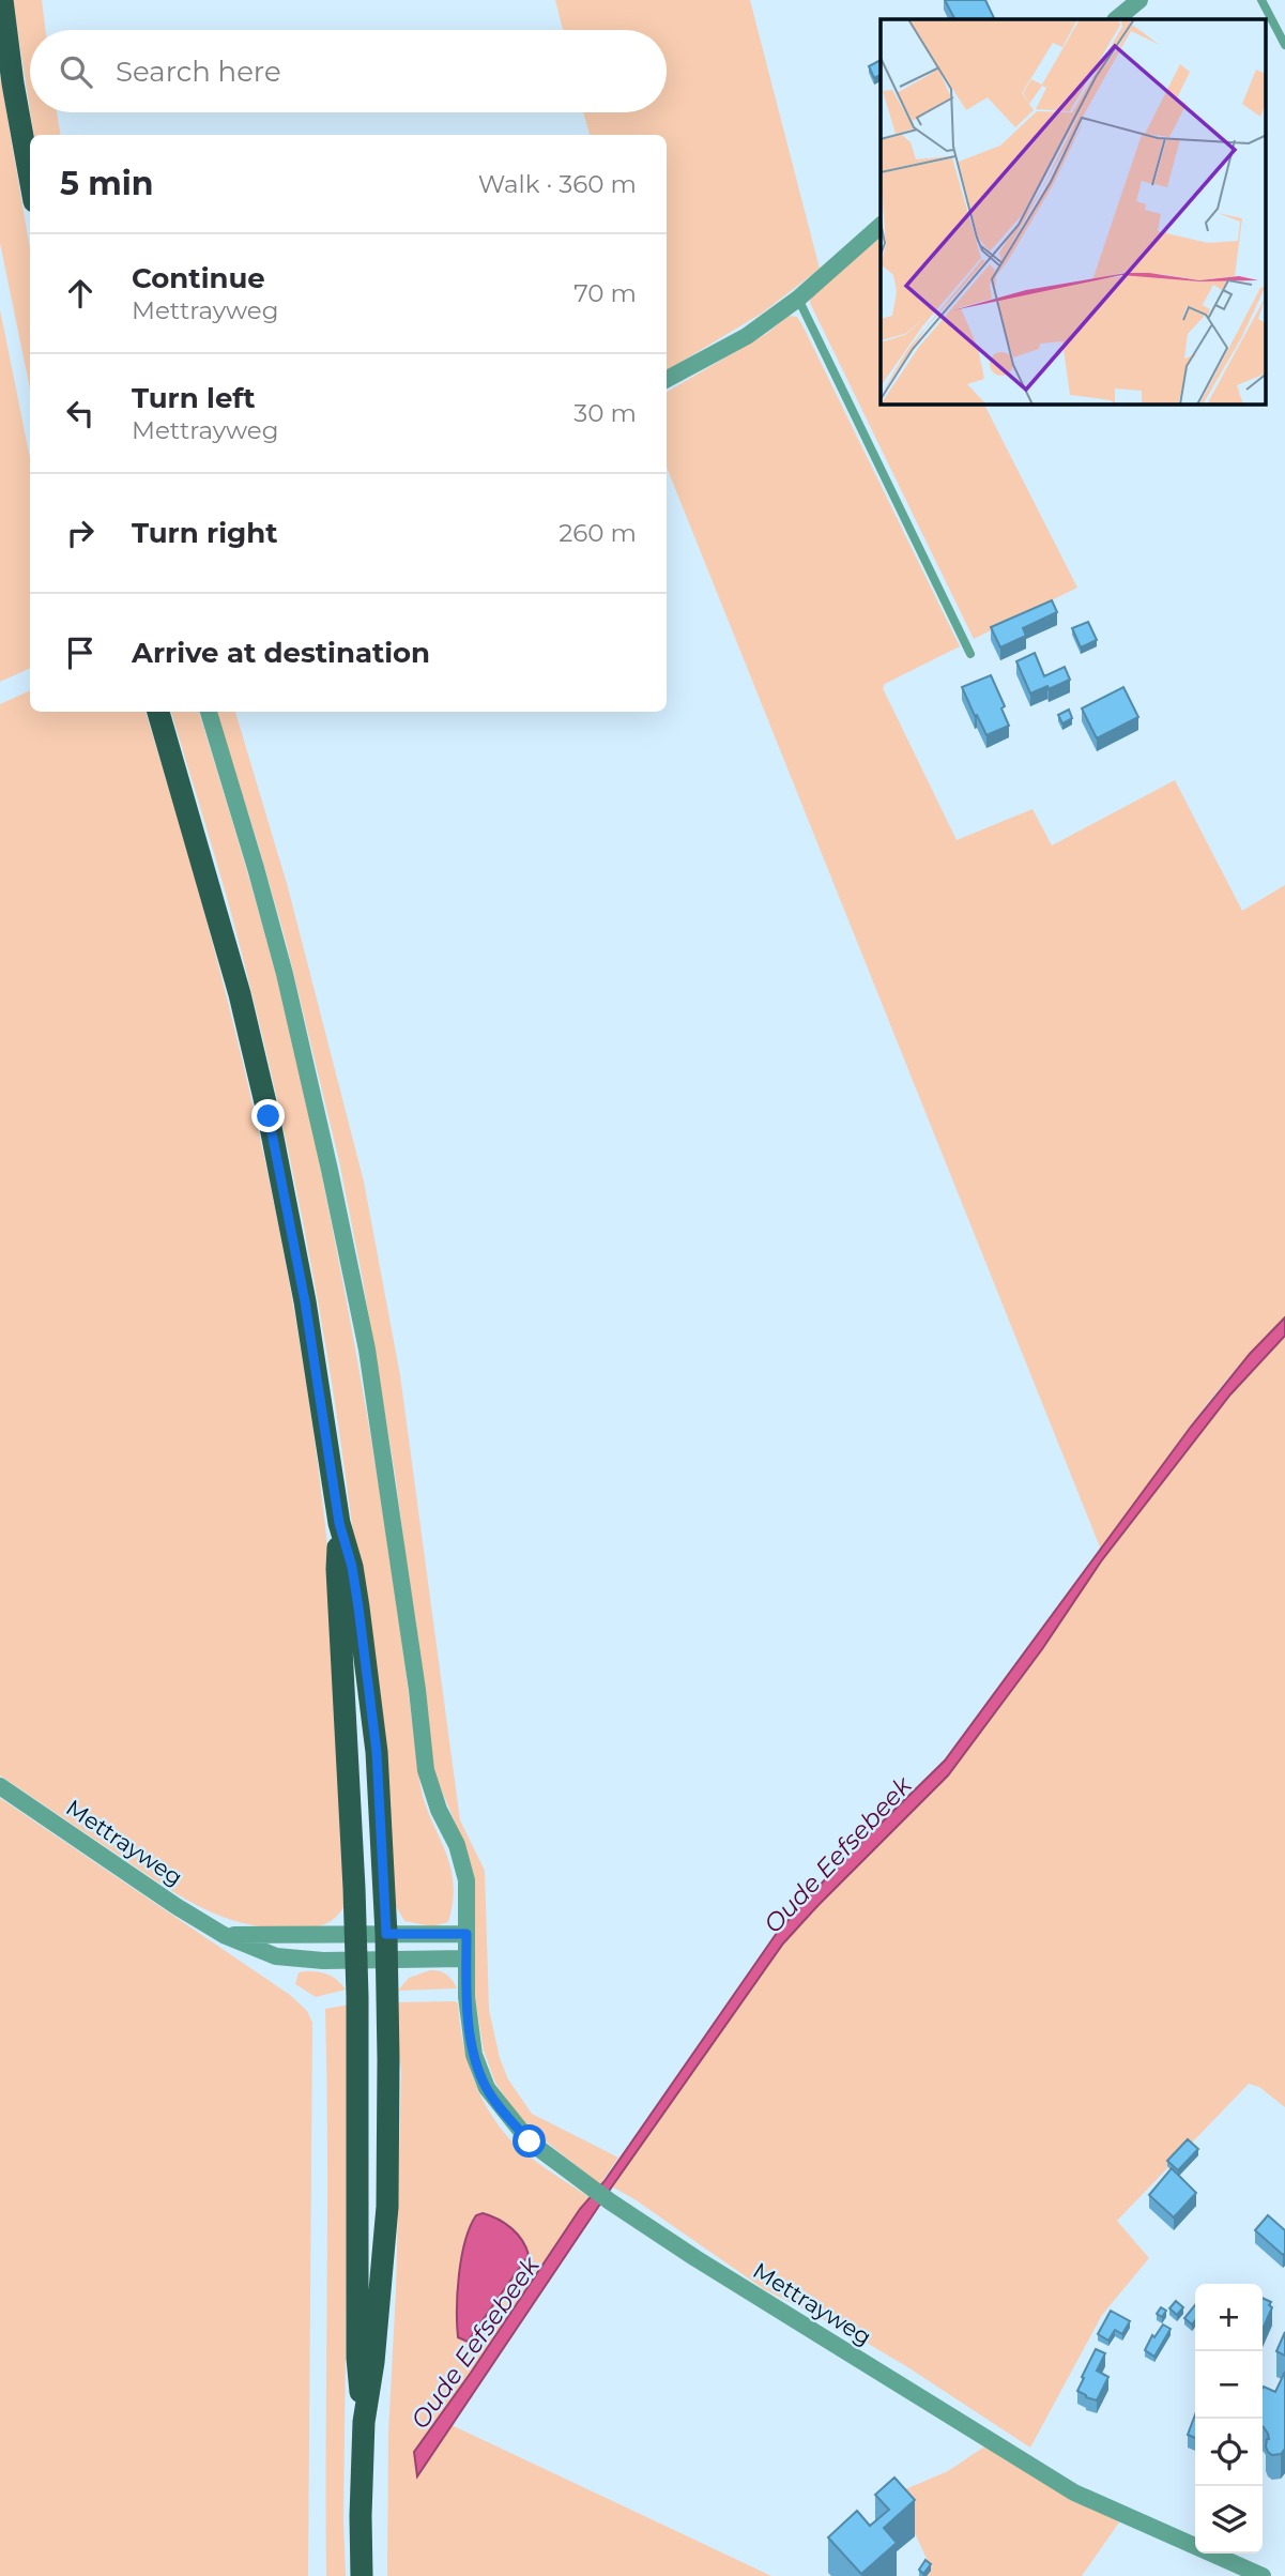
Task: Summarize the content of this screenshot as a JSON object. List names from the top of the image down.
{
  "streets": {
    "street": ["Mettrayweg"]
  },
  "water": ["Oude Eefsebeek"],
  "page": {
    "search": "Search here",
    "heading": ["5 min", "Walk · 360 m"],
    "list": [
      ["Continue", "Mettrayweg", "70 m"],
      ["Turn left", "Mettrayweg", "30 m"],
      ["Turn right", "260 m"],
      "Arrive at destination"
    ],
    "map_buttons": ["+", "−"]
  }
}
